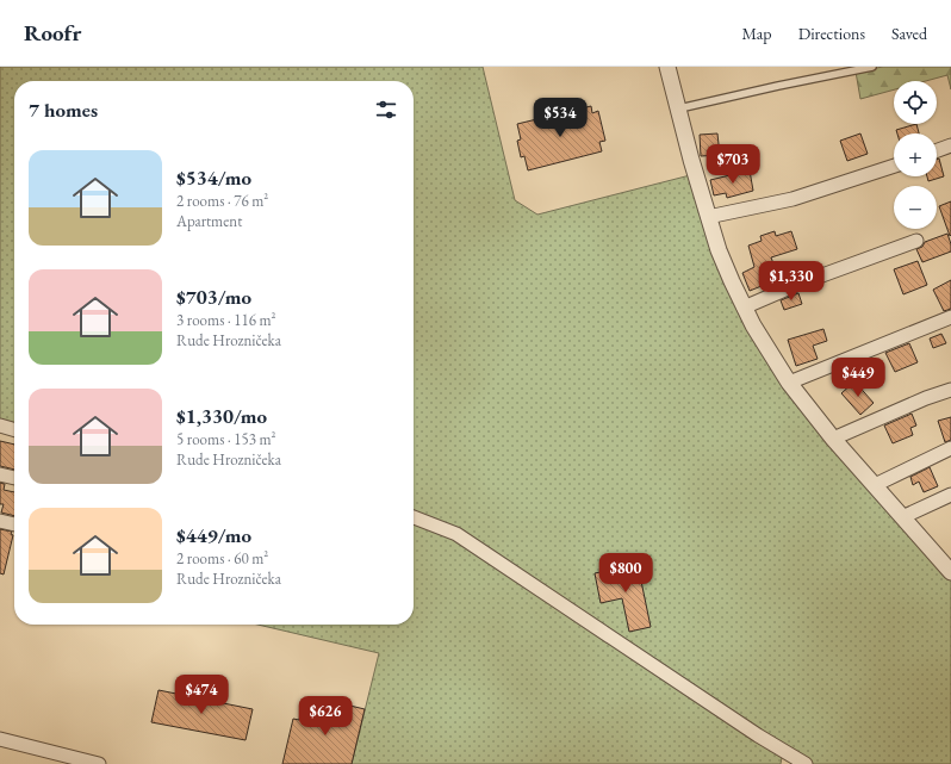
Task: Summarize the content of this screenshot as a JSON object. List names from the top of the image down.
{
  "page": {
    "header": "Roofr",
    "nav": ["Map", "Directions", "Saved"],
    "map_buttons": ["+", "−"],
    "heading": "7 homes",
    "price": [
      "$534",
      "$703",
      "$1,330",
      "$449",
      "$800",
      "$474",
      "$626"
    ],
    "list": [
      {
        "name": "$534/mo",
        "note": "2 rooms · 76 m² · Apartment"
      },
      {
        "name": "$703/mo",
        "note": "3 rooms · 116 m² · Rude Hrozničeka"
      },
      {
        "name": "$1,330/mo",
        "note": "5 rooms · 153 m² · Rude Hrozničeka"
      },
      {
        "name": "$449/mo",
        "note": "2 rooms · 60 m² · Rude Hrozničeka"
      }
    ]
  }
}
